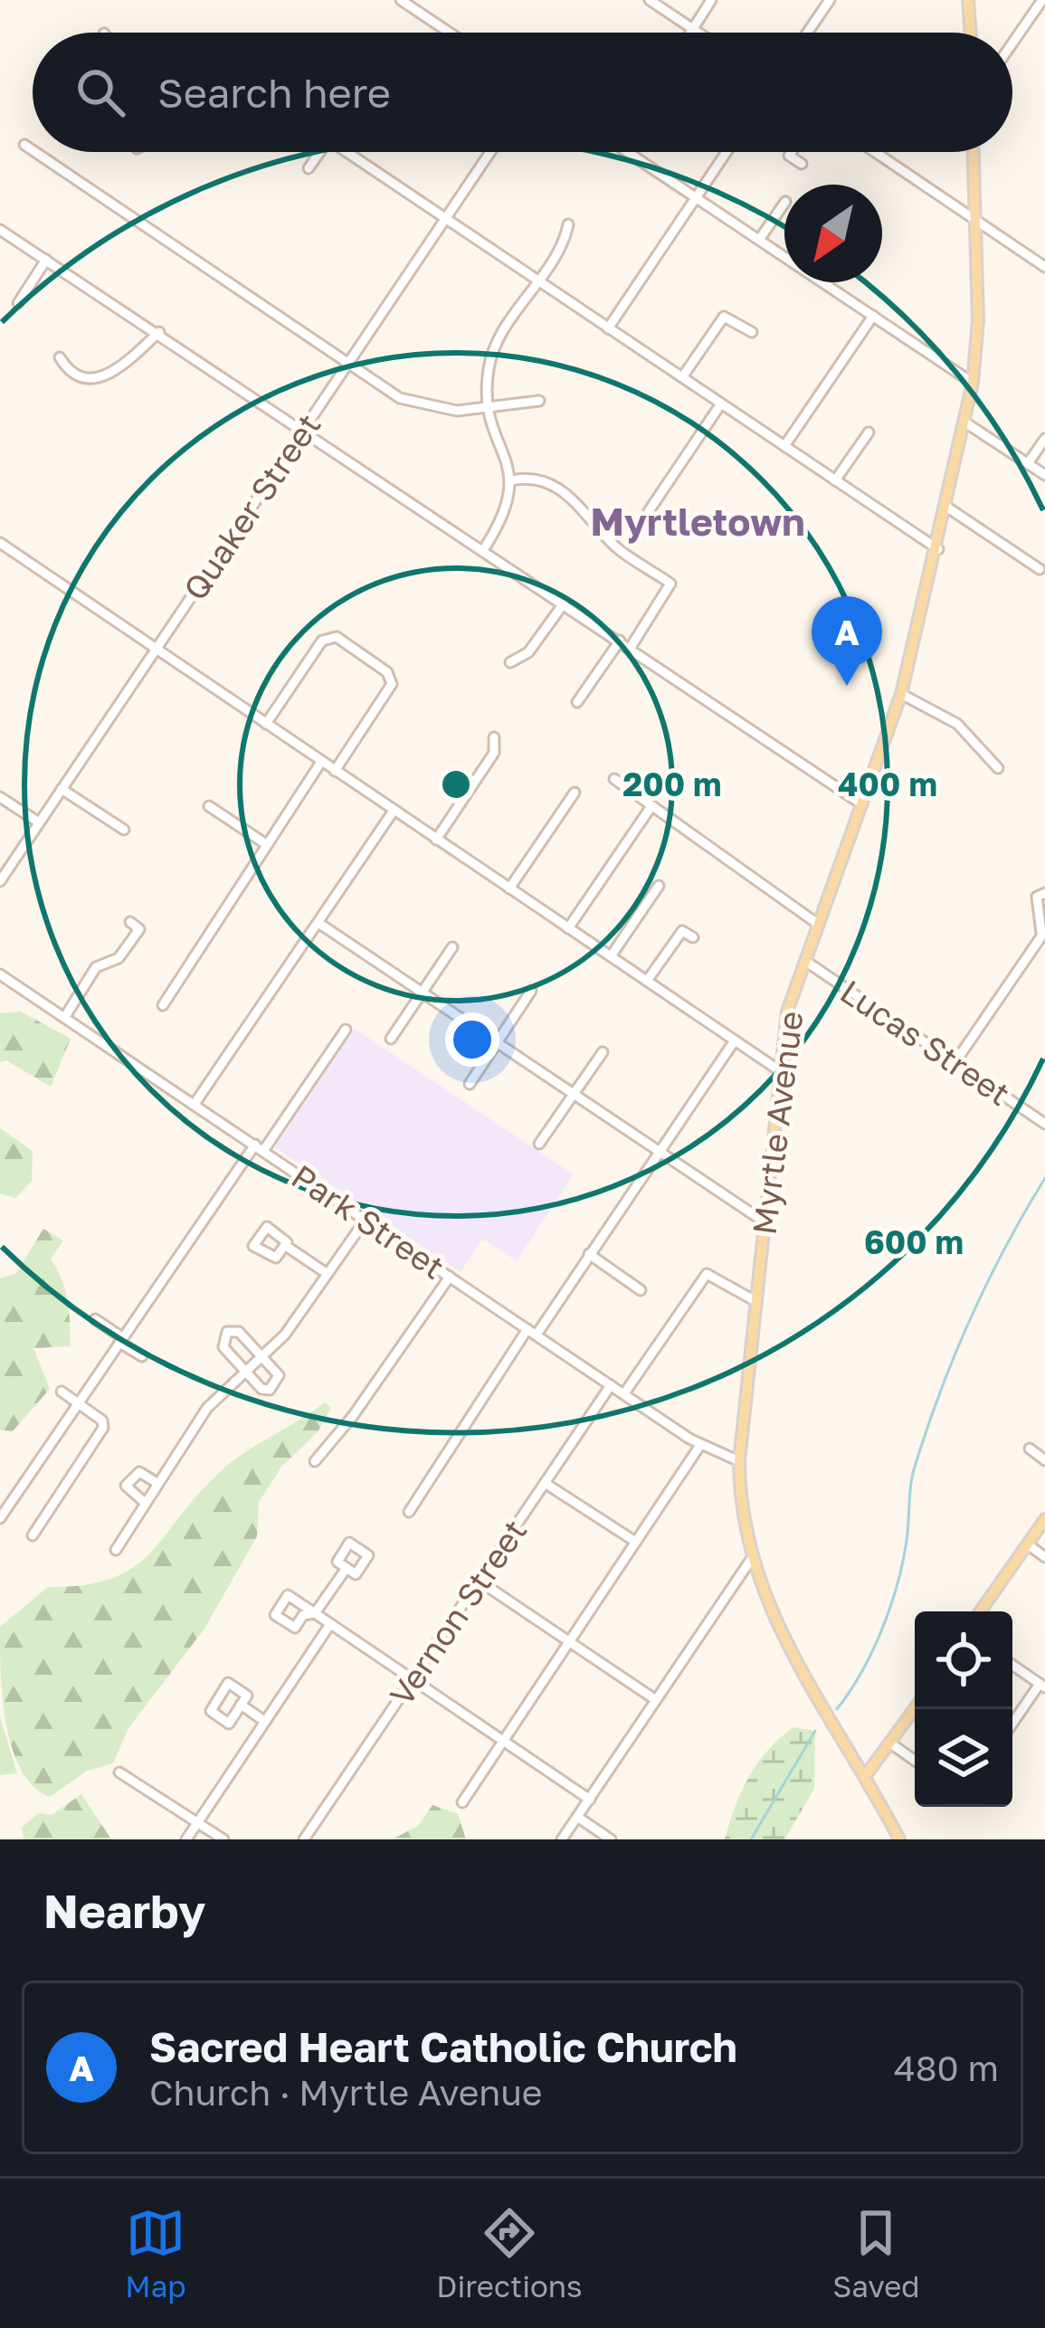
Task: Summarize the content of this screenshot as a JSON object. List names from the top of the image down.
{
  "streets": {
    "main road": ["Myrtle Avenue"],
    "street": [
      "Quaker Street",
      "Lucas Street",
      "Park Street",
      "Vernon Street"
    ]
  },
  "crossings": [
    ["Lucas Street", "Myrtle Avenue"],
    ["Myrtle Avenue", "Park Street"],
    ["Park Street", "Vernon Street"]
  ],
  "districts": ["Myrtletown"],
  "north": "bottom left",
  "page": {
    "search": "Search here",
    "pins": "A",
    "heading": "Nearby",
    "list": [
      {
        "mark": "A",
        "name": "Sacred Heart Catholic Church",
        "note": "Church · Myrtle Avenue",
        "value": "480 m"
      }
    ],
    "nav": ["Map", "Directions", "Saved"]
  },
  "rings": ["200 m", "400 m", "600 m"]
}
